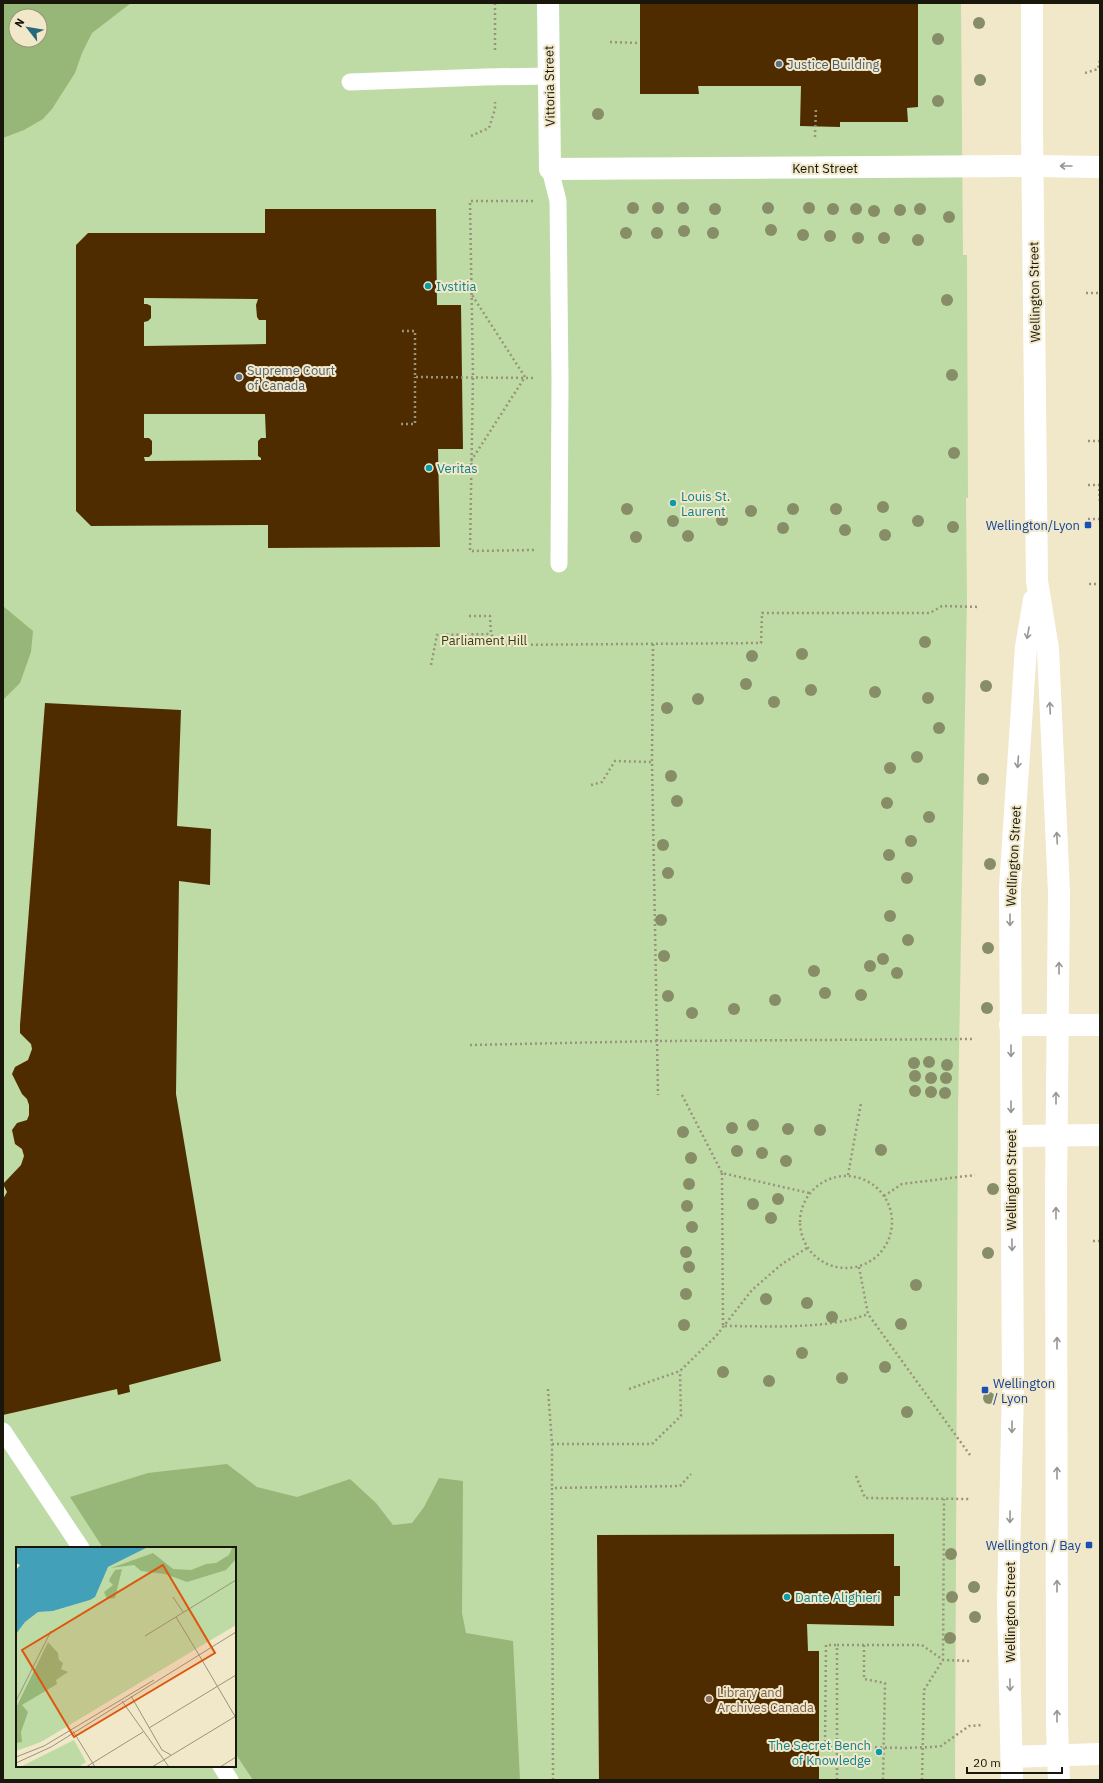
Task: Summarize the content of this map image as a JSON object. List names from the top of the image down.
{
  "streets": {
    "main road": ["Vittoria Street", "Kent Street", "Wellington Street"]
  },
  "crossings": [
    ["Vittoria Street", "Kent Street"],
    ["Kent Street", "Wellington Street"]
  ],
  "parks": ["Parliament Hill"],
  "places": {
    "other": [
      "Justice Building",
      "Ivstitia",
      "Supreme Court of Canada",
      "Veritas",
      "Louis St. Laurent",
      "Dante Alighieri",
      "Library and Archives Canada",
      "The Secret Bench of Knowledge"
    ],
    "transit": ["Wellington/Lyon", "Wellington / Lyon", "Wellington / Bay"]
  },
  "scale_bar": "20 m",
  "north": "top left"
}
